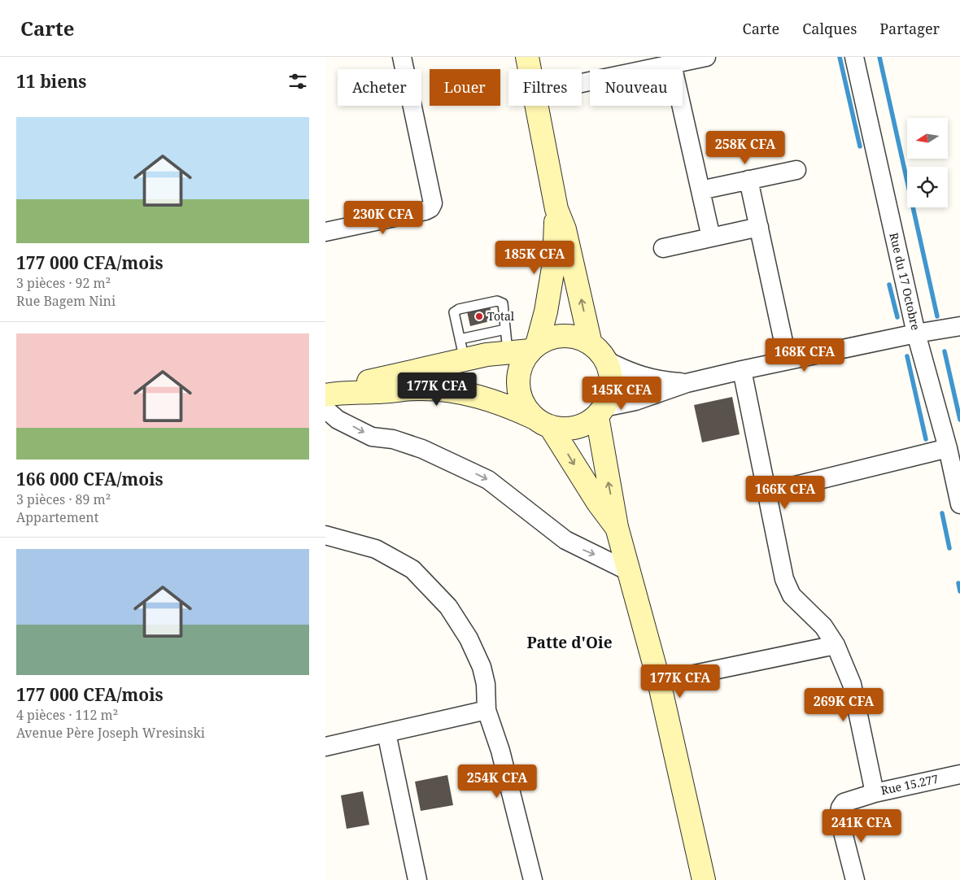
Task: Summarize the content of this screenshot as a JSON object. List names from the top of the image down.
{
  "streets": {
    "street": ["Rue du 17 Octobre", "Rue 15.277"]
  },
  "districts": ["Patte d'Oie"],
  "places": ["Total"],
  "north": "left",
  "page": {
    "header": "Carte",
    "nav": ["Carte", "Calques", "Partager"],
    "heading": "11 biens",
    "chip": [
      "Acheter",
      "Louer",
      "Filtres",
      "Nouveau"
    ],
    "list": [
      {
        "name": "177 000 CFA/mois",
        "note": "3 pièces · 92 m² · Rue Bagem Nini"
      },
      {
        "name": "166 000 CFA/mois",
        "note": "3 pièces · 89 m² · Appartement"
      },
      {
        "name": "177 000 CFA/mois",
        "note": "4 pièces · 112 m² · Avenue Père Joseph Wresinski"
      }
    ],
    "price": [
      "258K CFA",
      "230K CFA",
      "185K CFA",
      "168K CFA",
      "177K CFA",
      "145K CFA",
      "166K CFA",
      "177K CFA",
      "269K CFA",
      "254K CFA",
      "241K CFA"
    ]
  }
}
